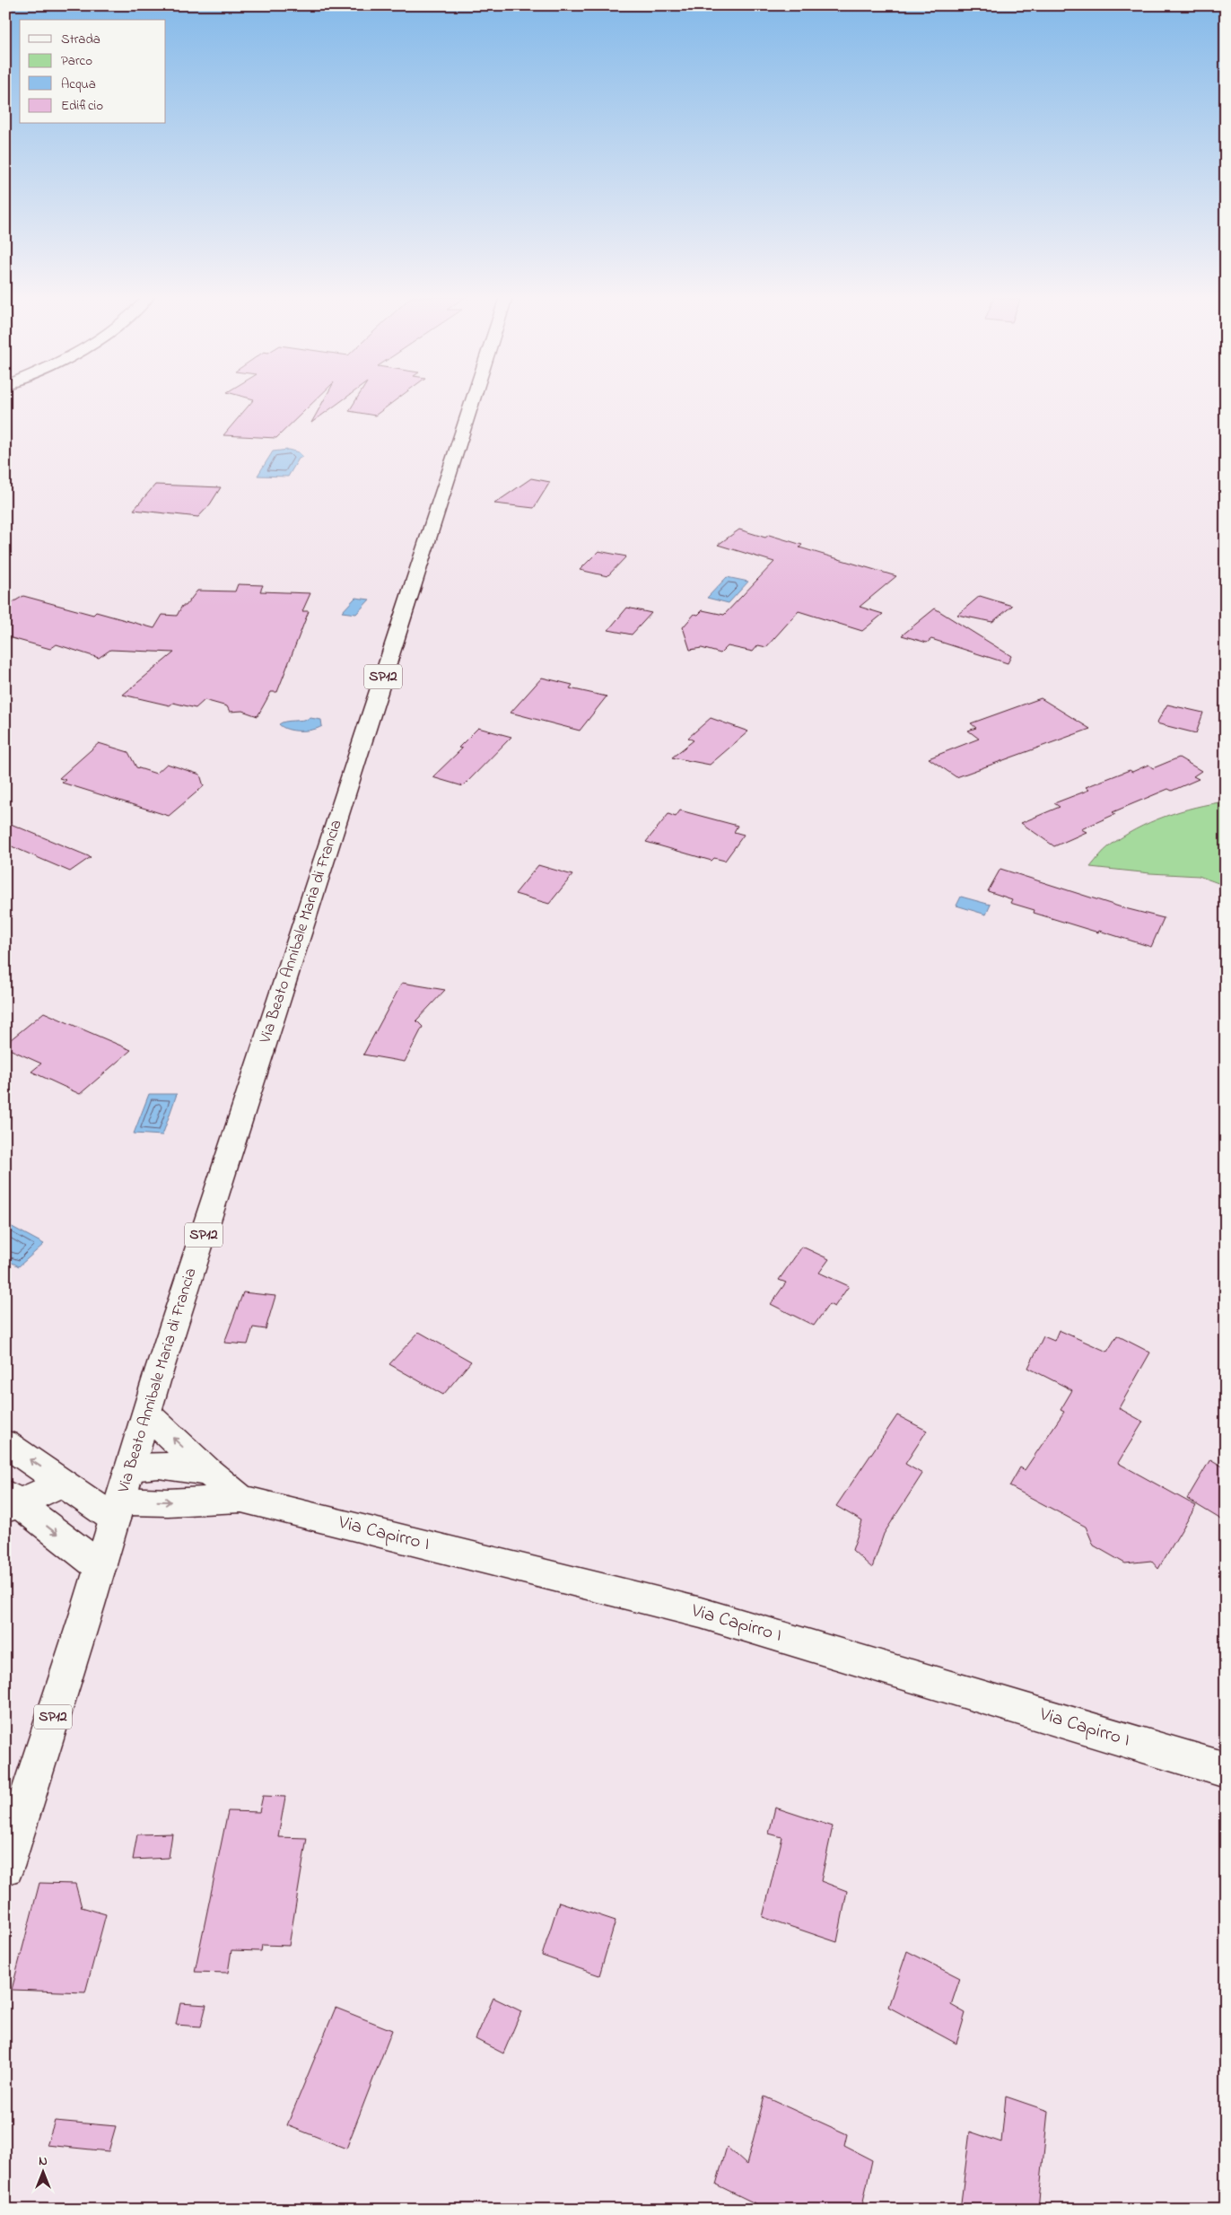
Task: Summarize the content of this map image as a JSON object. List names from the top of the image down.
{
  "streets": {
    "main road": ["SP12", "Via Beato Annibale Maria di Francia", "Via Capirro I"]
  },
  "crossings": [
    ["SP12", "Via Beato Annibale Maria di Francia"],
    ["Via Beato Annibale Maria di Francia", "Via Capirro I"]
  ],
  "legend": [
    "Strada",
    "Parco",
    "Acqua",
    "Edificio"
  ],
  "north": "top"
}
